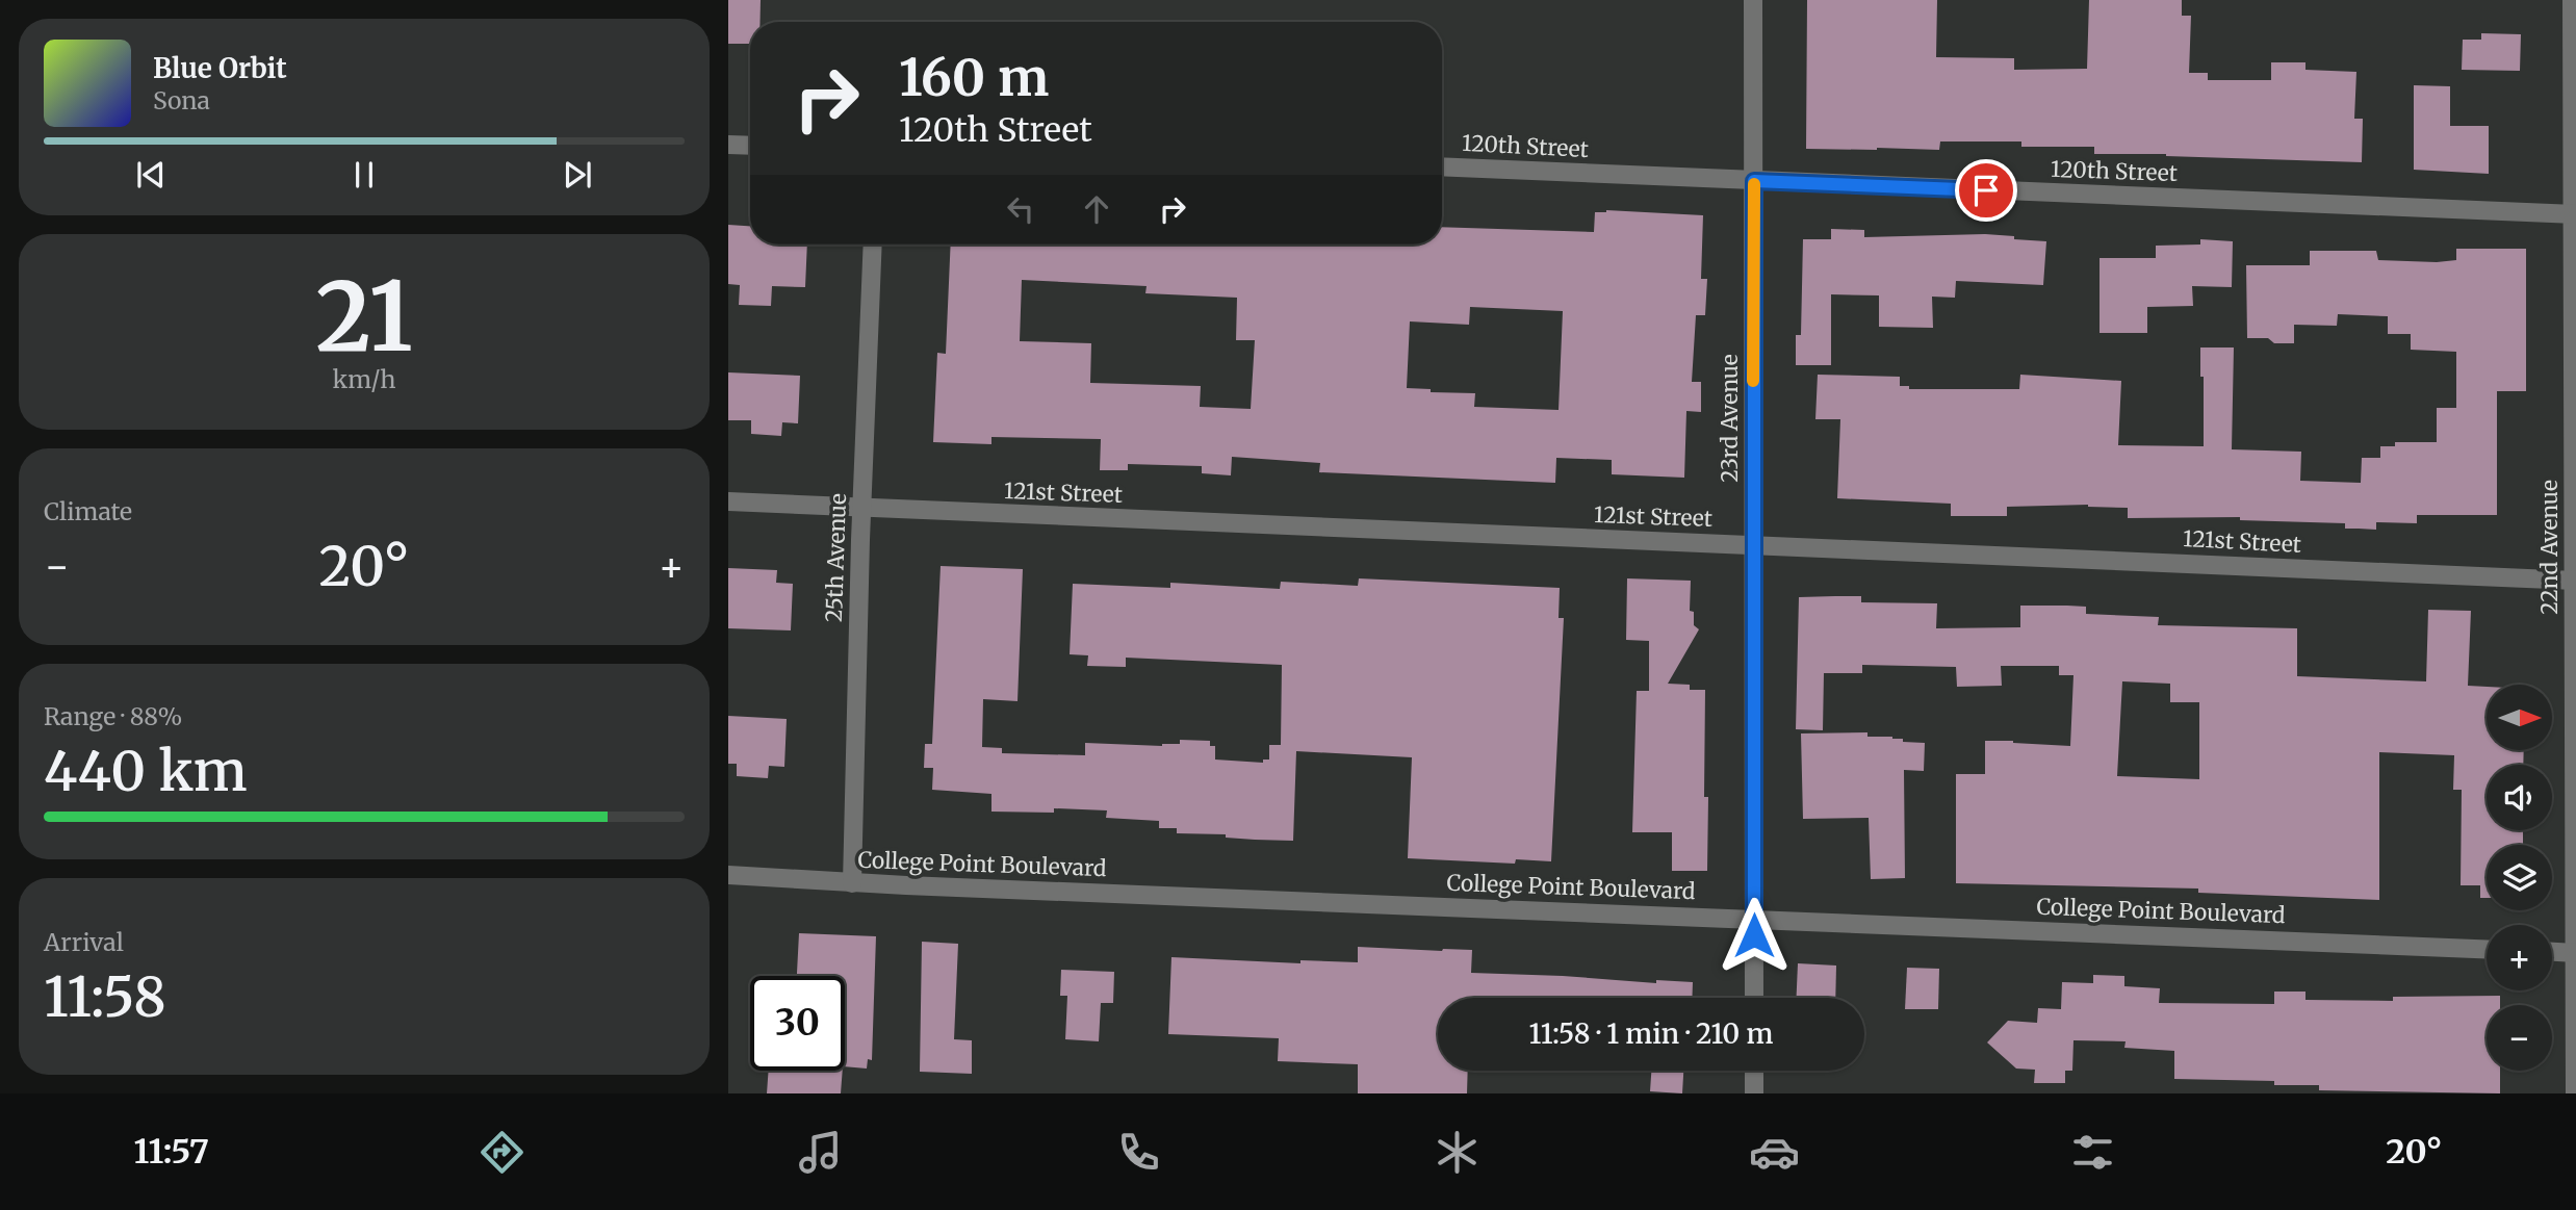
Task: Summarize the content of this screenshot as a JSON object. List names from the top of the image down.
{
  "streets": {
    "street": [
      "120th Street",
      "23rd Avenue",
      "121st Street",
      "22nd Avenue",
      "25th Avenue",
      "College Point Boulevard"
    ]
  },
  "crossings": [
    ["120th Street", "23rd Avenue"],
    ["120th Street", "22nd Avenue"],
    ["23rd Avenue", "121st Street"],
    ["23rd Avenue", "College Point Boulevard"],
    ["121st Street", "22nd Avenue"],
    ["121st Street", "25th Avenue"],
    ["25th Avenue", "College Point Boulevard"]
  ],
  "north": "right",
  "page": {
    "turn": ["160 m", "120th Street"],
    "song": ["Blue Orbit", "Sona"],
    "tile": [
      ["21", "km/h"],
      "Climate",
      ["Range · 88%", "440 km"],
      ["Arrival", "11:58"]
    ],
    "heat": ["−", "20°", "+"],
    "map_buttons": ["+", "−"],
    "limit": "30",
    "trip": "11:58 · 1 min · 210 m",
    "tabs": ["11:57", "20°"]
  }
}
